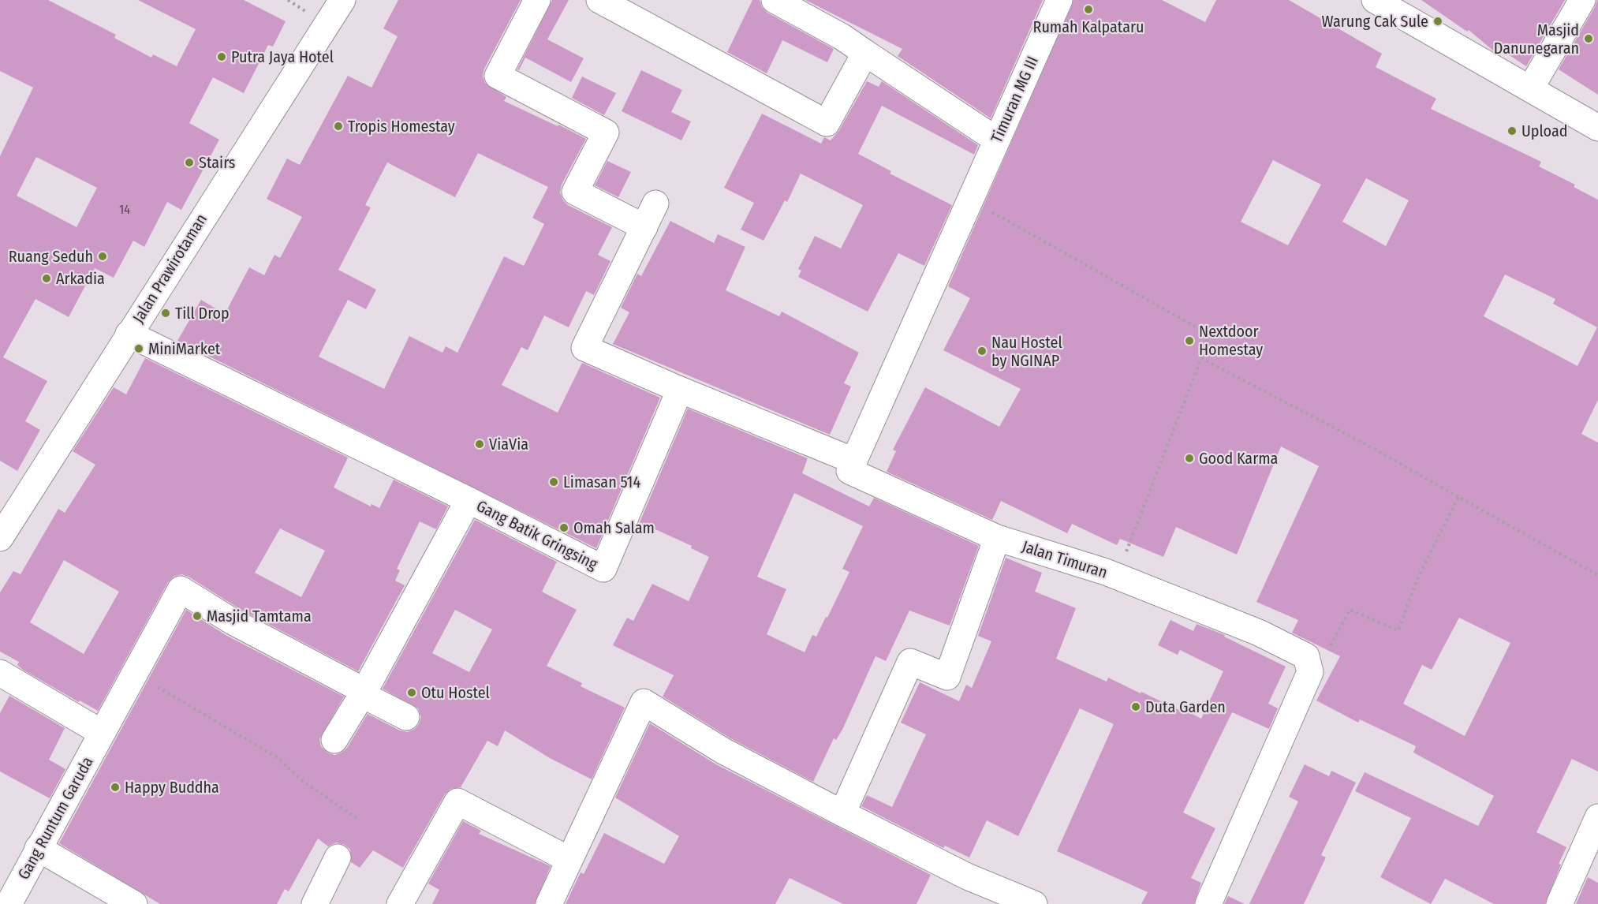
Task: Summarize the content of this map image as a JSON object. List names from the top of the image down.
{
  "streets": {
    "street": [
      "Timuran MG III",
      "Jalan Prawirotaman",
      "Gang Batik Gringsing",
      "Jalan Timuran",
      "Gang Runtum Garuda"
    ]
  },
  "crossings": [
    ["Jalan Prawirotaman", "Gang Batik Gringsing"]
  ],
  "places": [
    "Rumah Kalpataru",
    "Warung Cak Sule",
    "Masjid Danunegaran",
    "Putra Jaya Hotel",
    "Tropis Homestay",
    "Upload",
    "Stairs",
    "Ruang Seduh",
    "Arkadia",
    "Till Drop",
    "Nextdoor Homestay",
    "MiniMarket",
    "Nau Hostel by NGINAP",
    "ViaVia",
    "Good Karma",
    "Limasan 514",
    "Omah Salam",
    "Masjid Tamtama",
    "Otu Hostel",
    "Duta Garden",
    "Happy Buddha"
  ],
  "house_numbers": ["14"]
}
